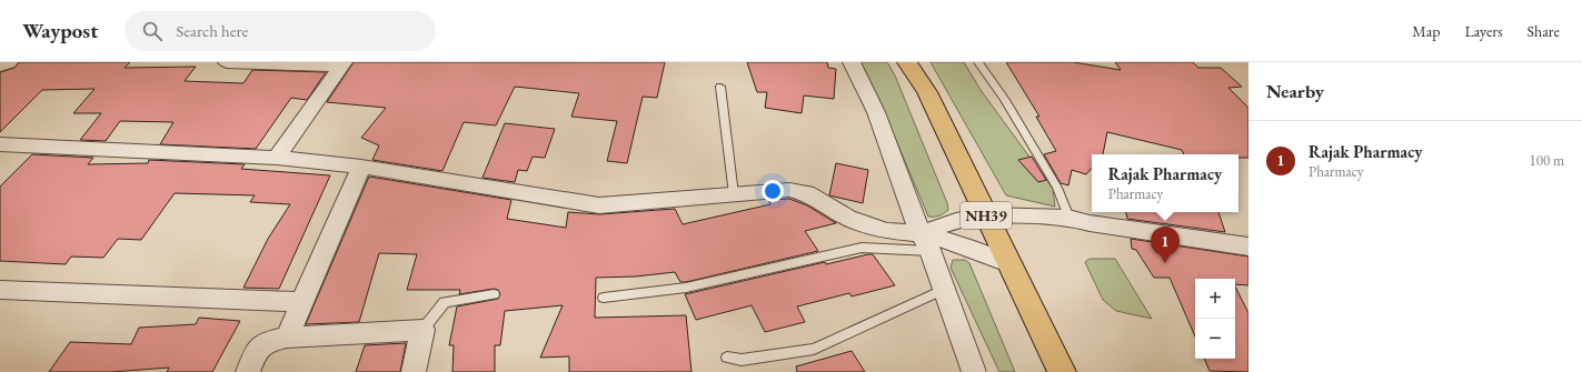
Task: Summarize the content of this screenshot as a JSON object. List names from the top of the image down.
{
  "streets": {
    "highway": ["NH39"]
  },
  "page": {
    "header": "Waypost",
    "search": "Search here",
    "nav": ["Map", "Layers", "Share"],
    "heading": "Nearby",
    "list": [
      {
        "mark": "1",
        "name": "Rajak Pharmacy",
        "note": "Pharmacy",
        "value": "100 m"
      }
    ],
    "popup": ["Rajak Pharmacy", "Pharmacy"],
    "pins": "1",
    "map_buttons": ["+", "−"]
  }
}
